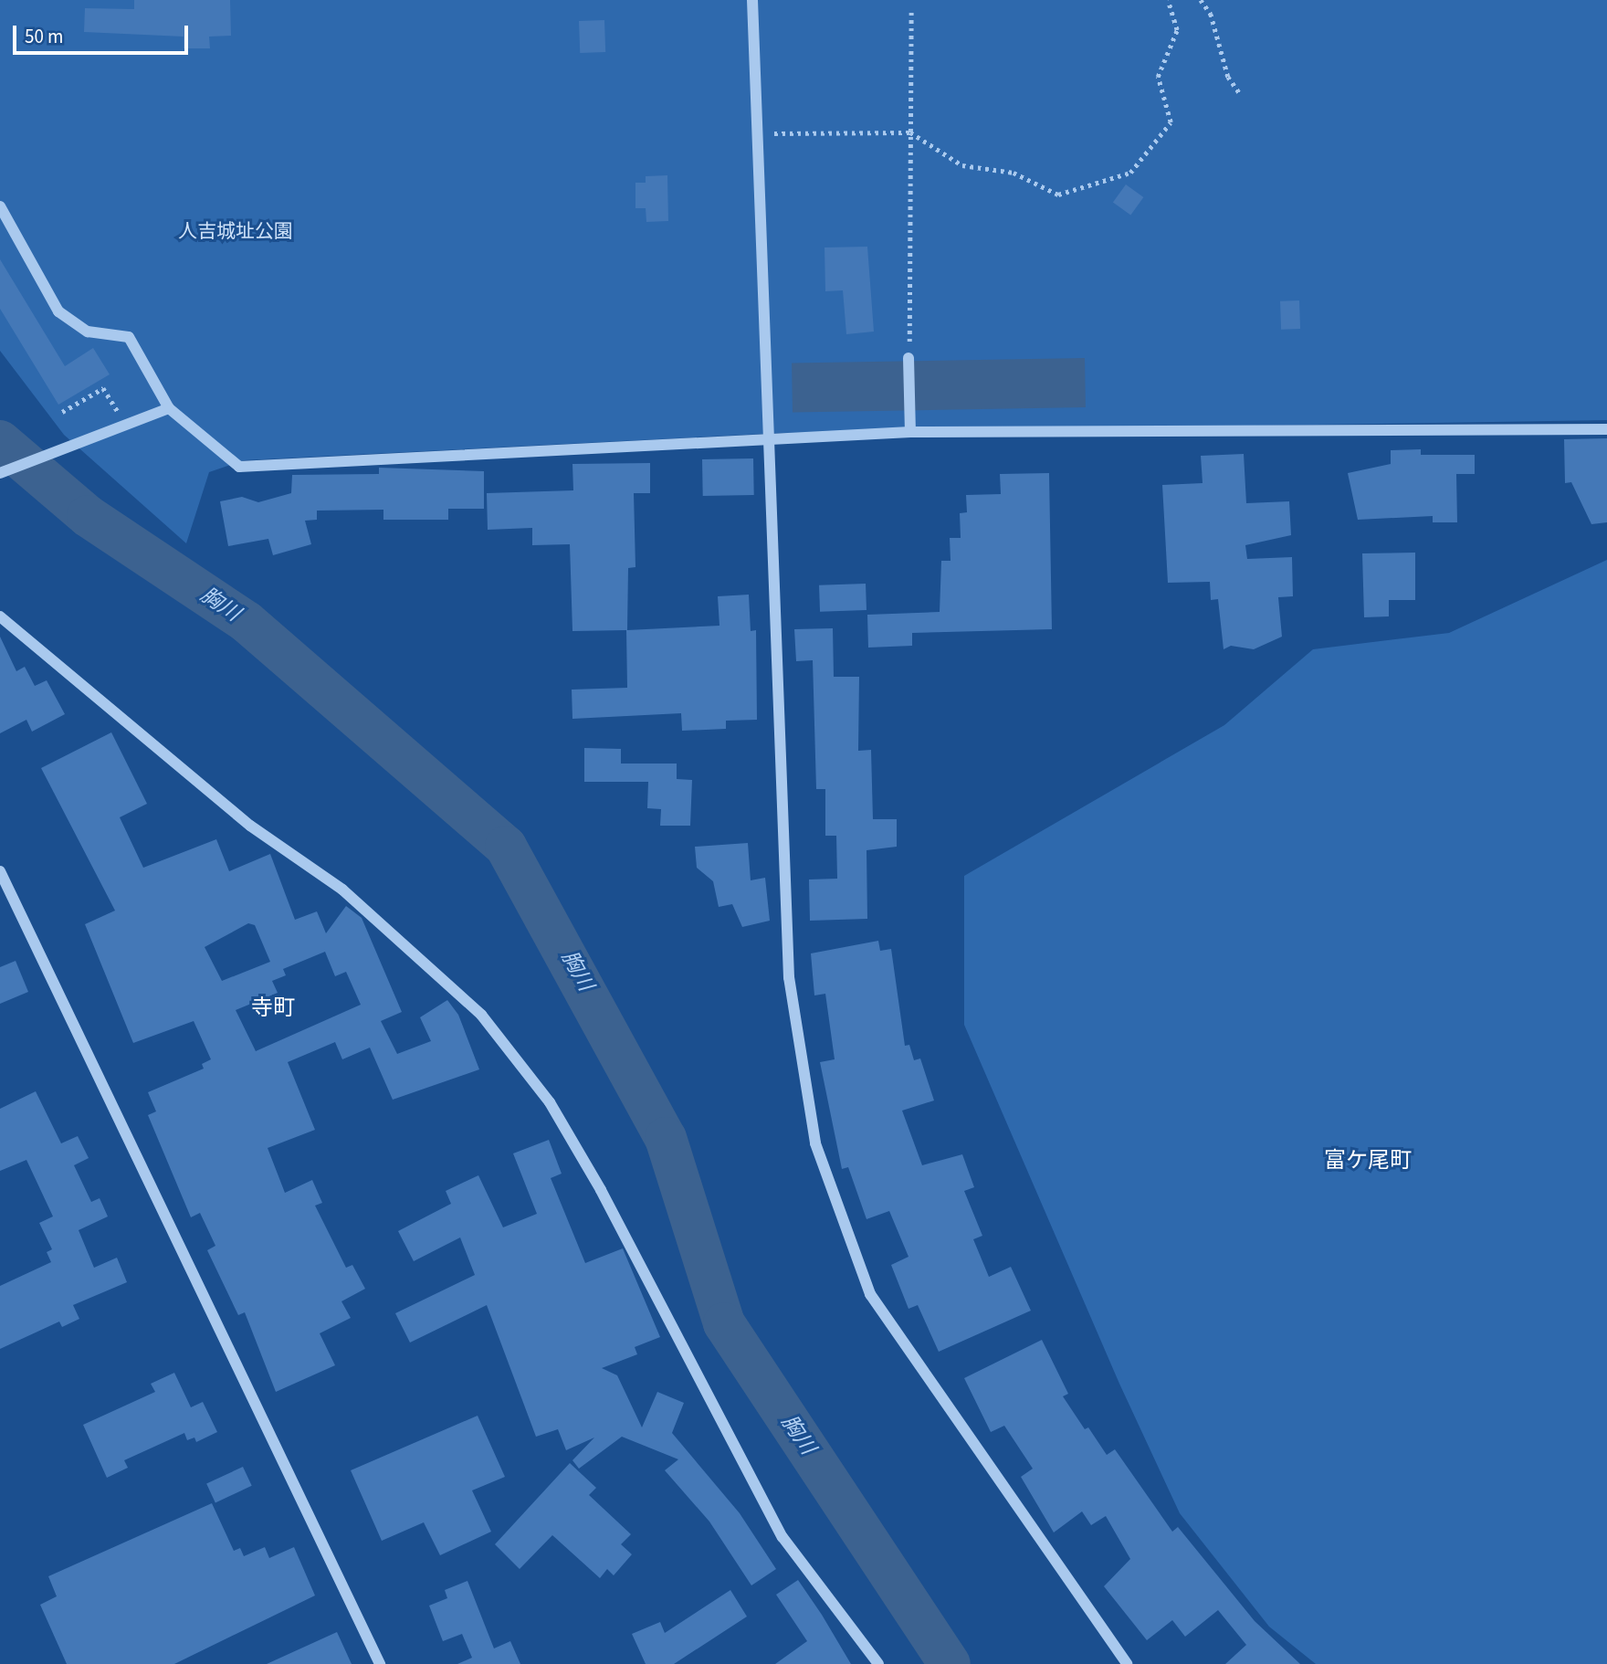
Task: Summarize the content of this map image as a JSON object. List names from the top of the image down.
{
  "districts": ["寺町", "富ケ尾町"],
  "water": ["胸川"],
  "parks": ["人吉城址公園"],
  "scale_bar": "50 m"
}
